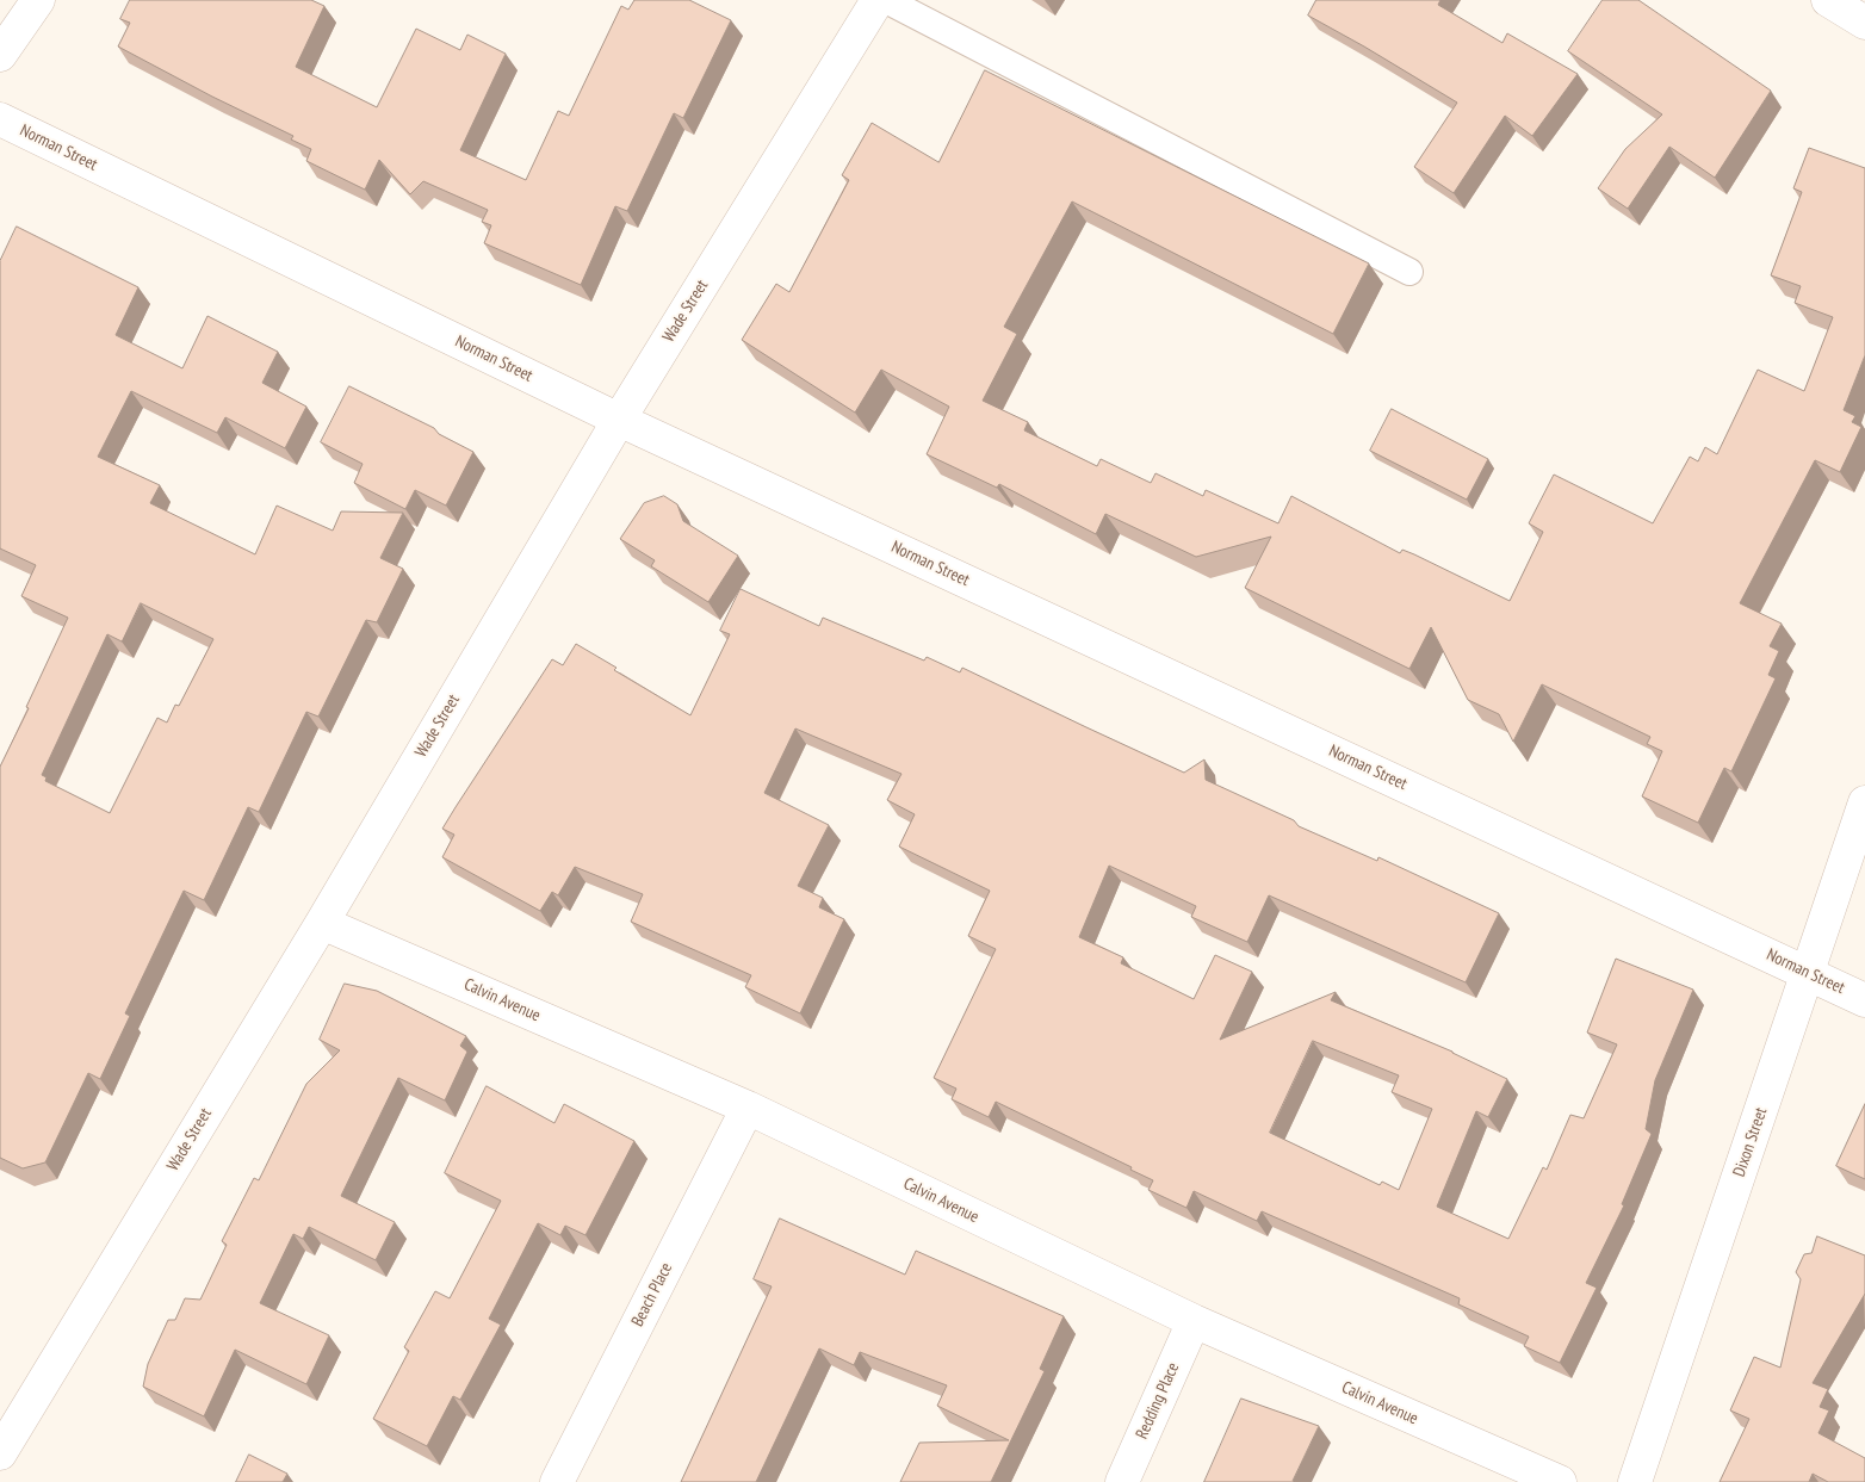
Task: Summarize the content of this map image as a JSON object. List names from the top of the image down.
{
  "streets": {
    "street": [
      "Norman Street",
      "Wade Street",
      "Calvin Avenue",
      "Dixon Street",
      "Beach Place",
      "Redding Place"
    ]
  },
  "crossings": [
    ["Norman Street", "Wade Street"],
    ["Norman Street", "Dixon Street"],
    ["Wade Street", "Calvin Avenue"],
    ["Calvin Avenue", "Beach Place"],
    ["Calvin Avenue", "Redding Place"]
  ]
}
